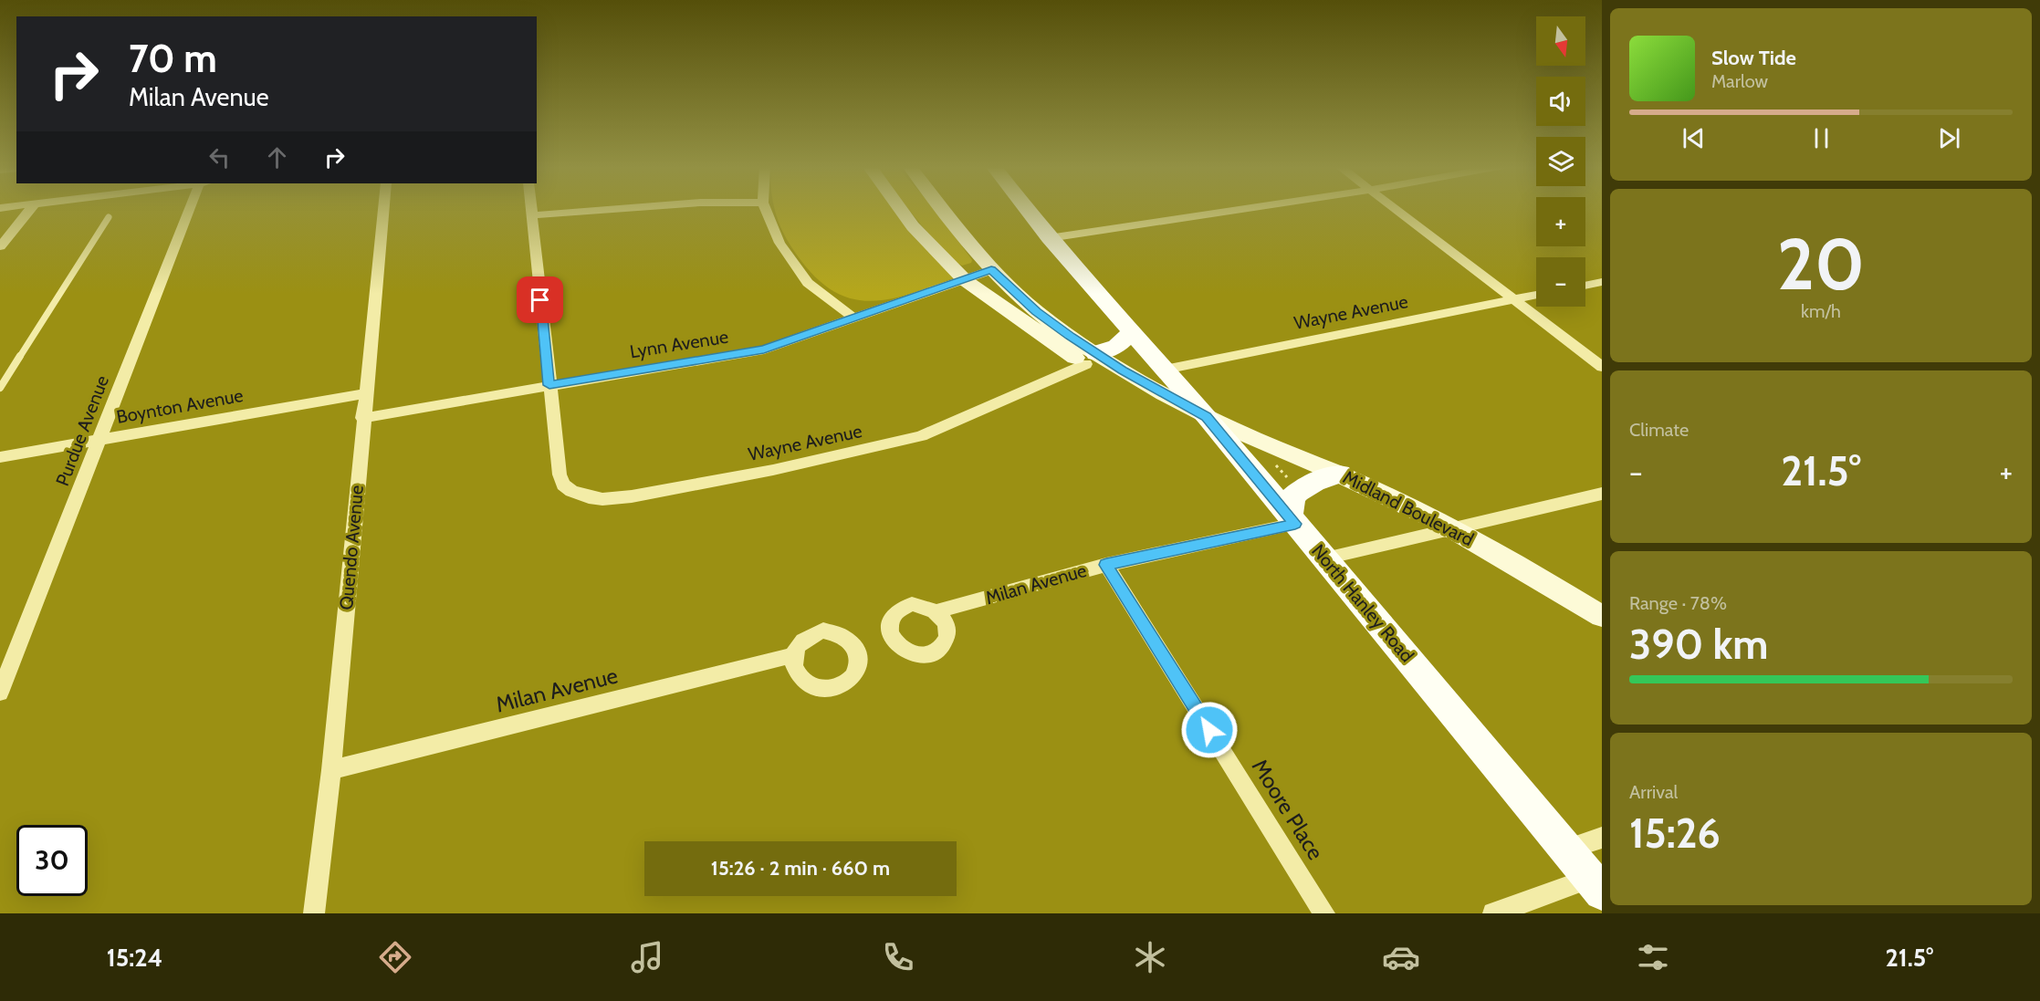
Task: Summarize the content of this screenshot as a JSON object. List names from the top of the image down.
{
  "streets": {
    "main road": ["Midland Boulevard", "North Hanley Road"],
    "street": [
      "Wayne Avenue",
      "Lynn Avenue",
      "Boynton Avenue",
      "Purdue Avenue",
      "Quendo Avenue",
      "Milan Avenue",
      "Moore Place"
    ]
  },
  "crossings": [
    ["Wayne Avenue", "Lynn Avenue"],
    ["Wayne Avenue", "Midland Boulevard"],
    ["Wayne Avenue", "North Hanley Road"],
    ["Lynn Avenue", "Midland Boulevard"],
    ["Lynn Avenue", "Quendo Avenue"],
    ["Boynton Avenue", "Purdue Avenue"],
    ["Boynton Avenue", "Quendo Avenue"],
    ["Midland Boulevard", "North Hanley Road"],
    ["Quendo Avenue", "Milan Avenue"],
    ["Milan Avenue", "North Hanley Road"],
    ["Milan Avenue", "Moore Place"]
  ],
  "north": "bottom",
  "page": {
    "map_buttons": ["+", "−"],
    "turn": ["70 m", "Milan Avenue"],
    "song": ["Slow Tide", "Marlow"],
    "tile": [
      ["20", "km/h"],
      "Climate",
      ["Range · 78%", "390 km"],
      ["Arrival", "15:26"]
    ],
    "heat": ["−", "21.5°", "+"],
    "limit": "30",
    "trip": "15:26 · 2 min · 660 m",
    "tabs": ["15:24", "21.5°"]
  }
}
